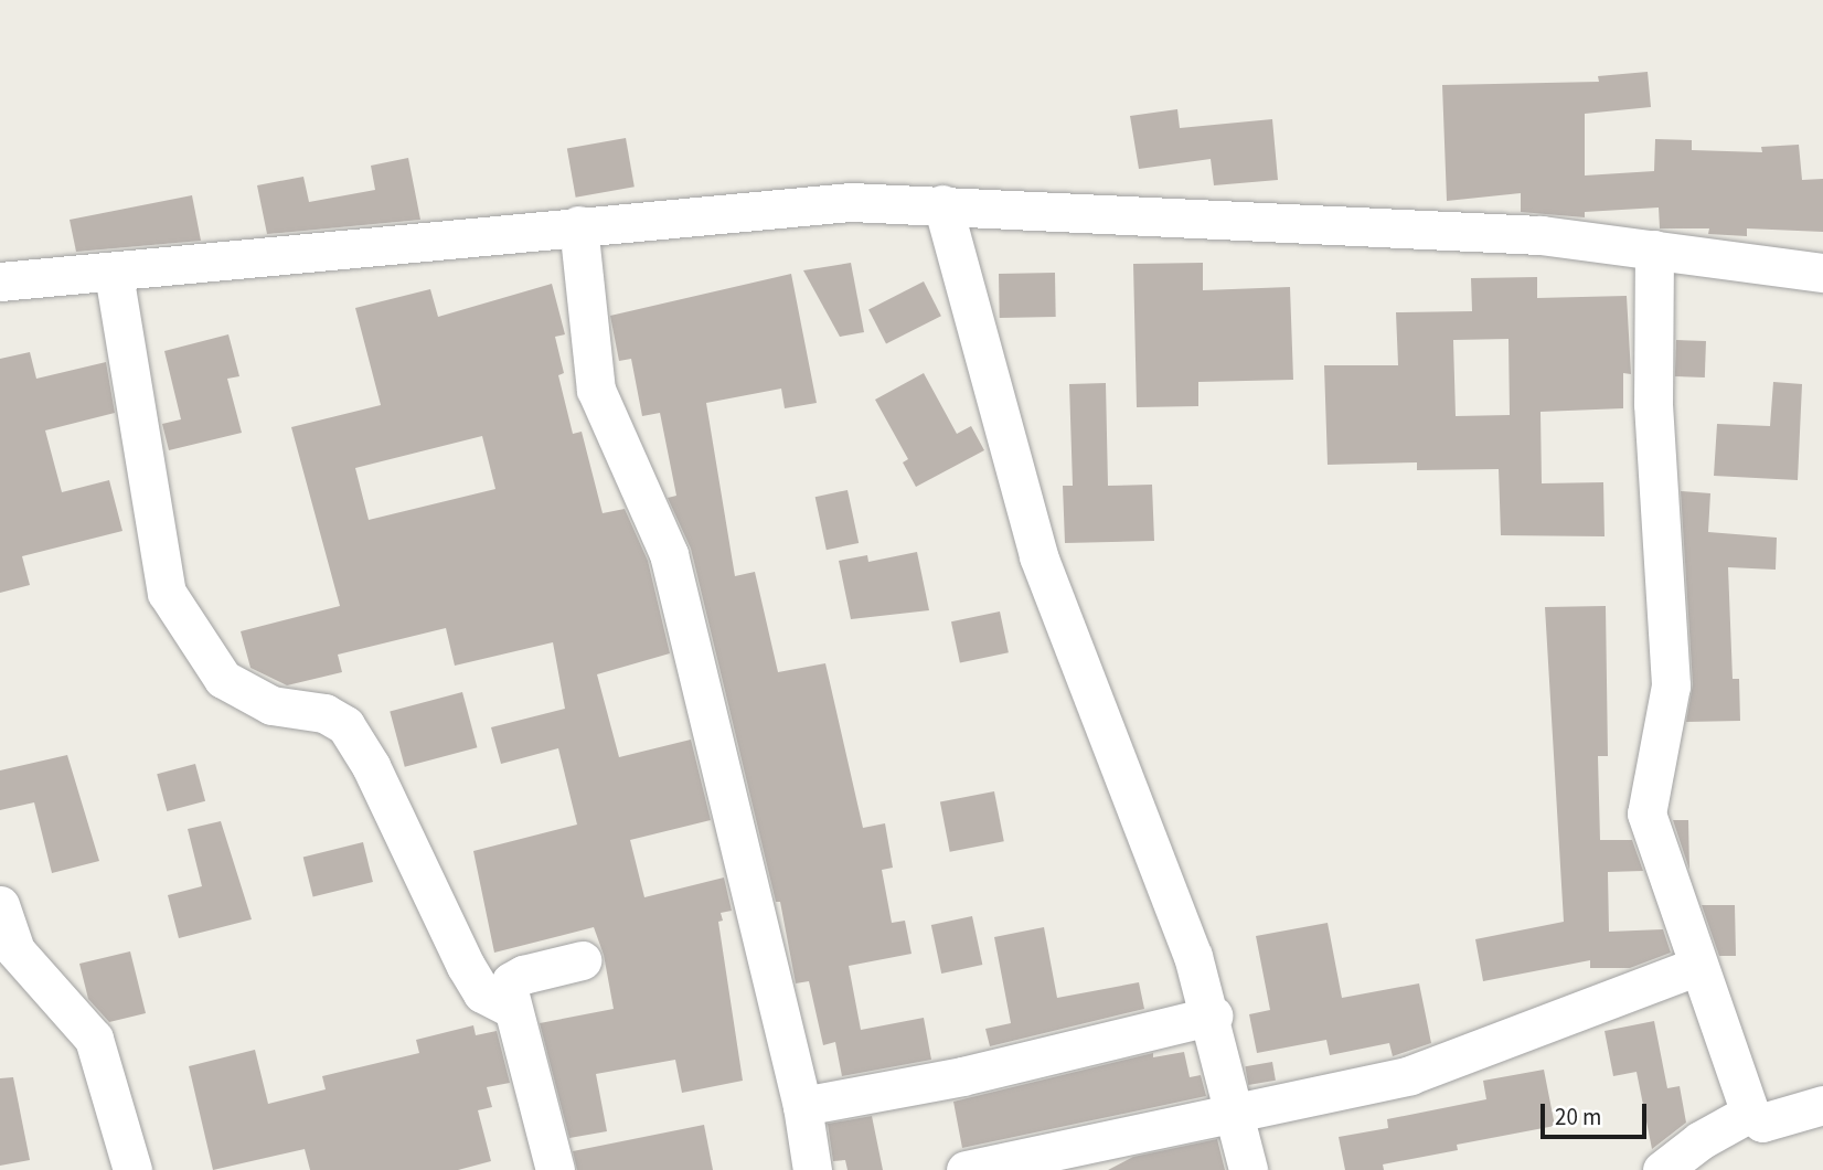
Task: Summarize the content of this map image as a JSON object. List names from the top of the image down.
{
  "scale_bar": "20 m"
}
